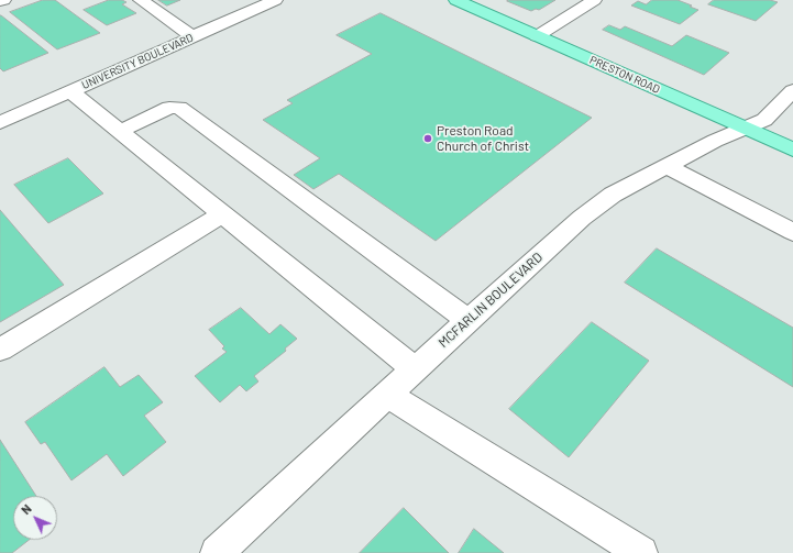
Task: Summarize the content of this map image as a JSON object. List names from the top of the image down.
{
  "streets": {
    "main road": ["PRESTON ROAD"],
    "street": ["UNIVERSITY BOULEVARD", "MCFARLIN BOULEVARD"]
  },
  "crossings": [
    ["PRESTON ROAD", "MCFARLIN BOULEVARD"]
  ],
  "places": ["Preston Road Church of Christ"],
  "north": "top left"
}
